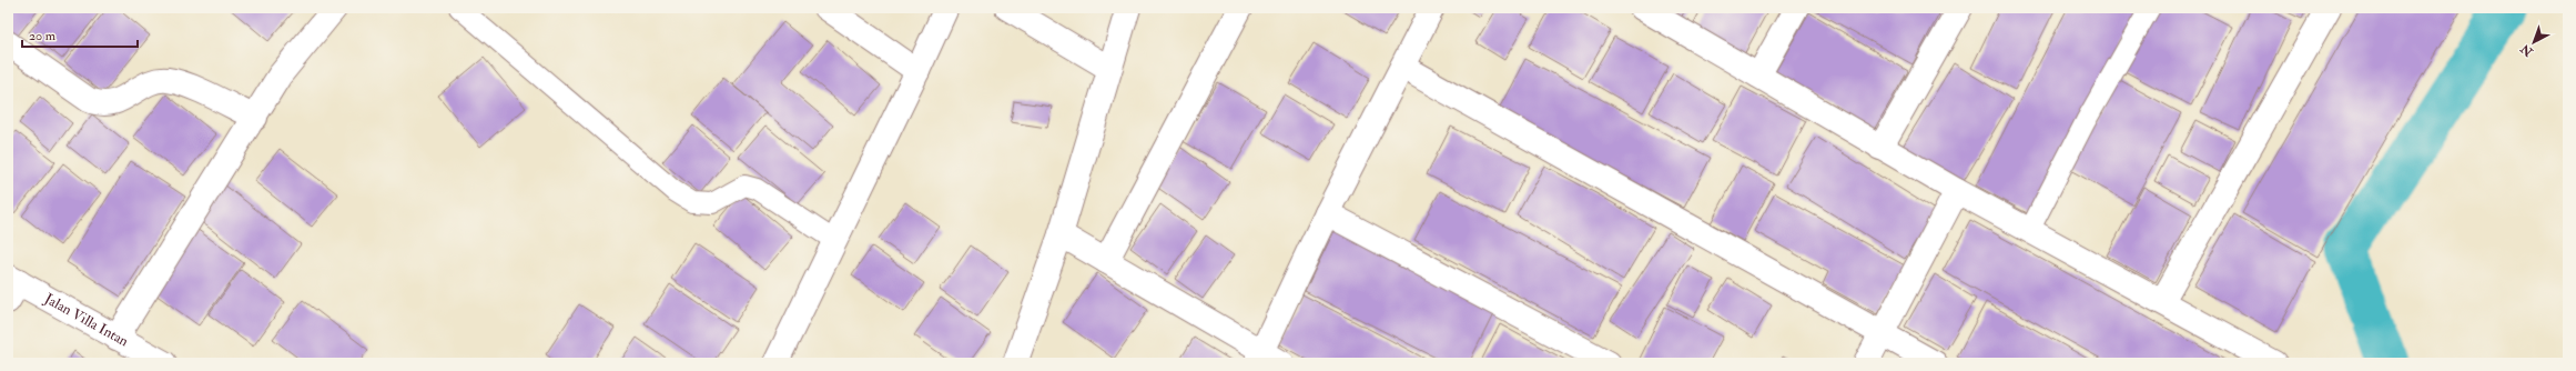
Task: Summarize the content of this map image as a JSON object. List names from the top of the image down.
{
  "streets": {
    "street": ["Jalan Villa Intan"]
  },
  "scale_bar": "20 m",
  "north": "bottom left"
}
